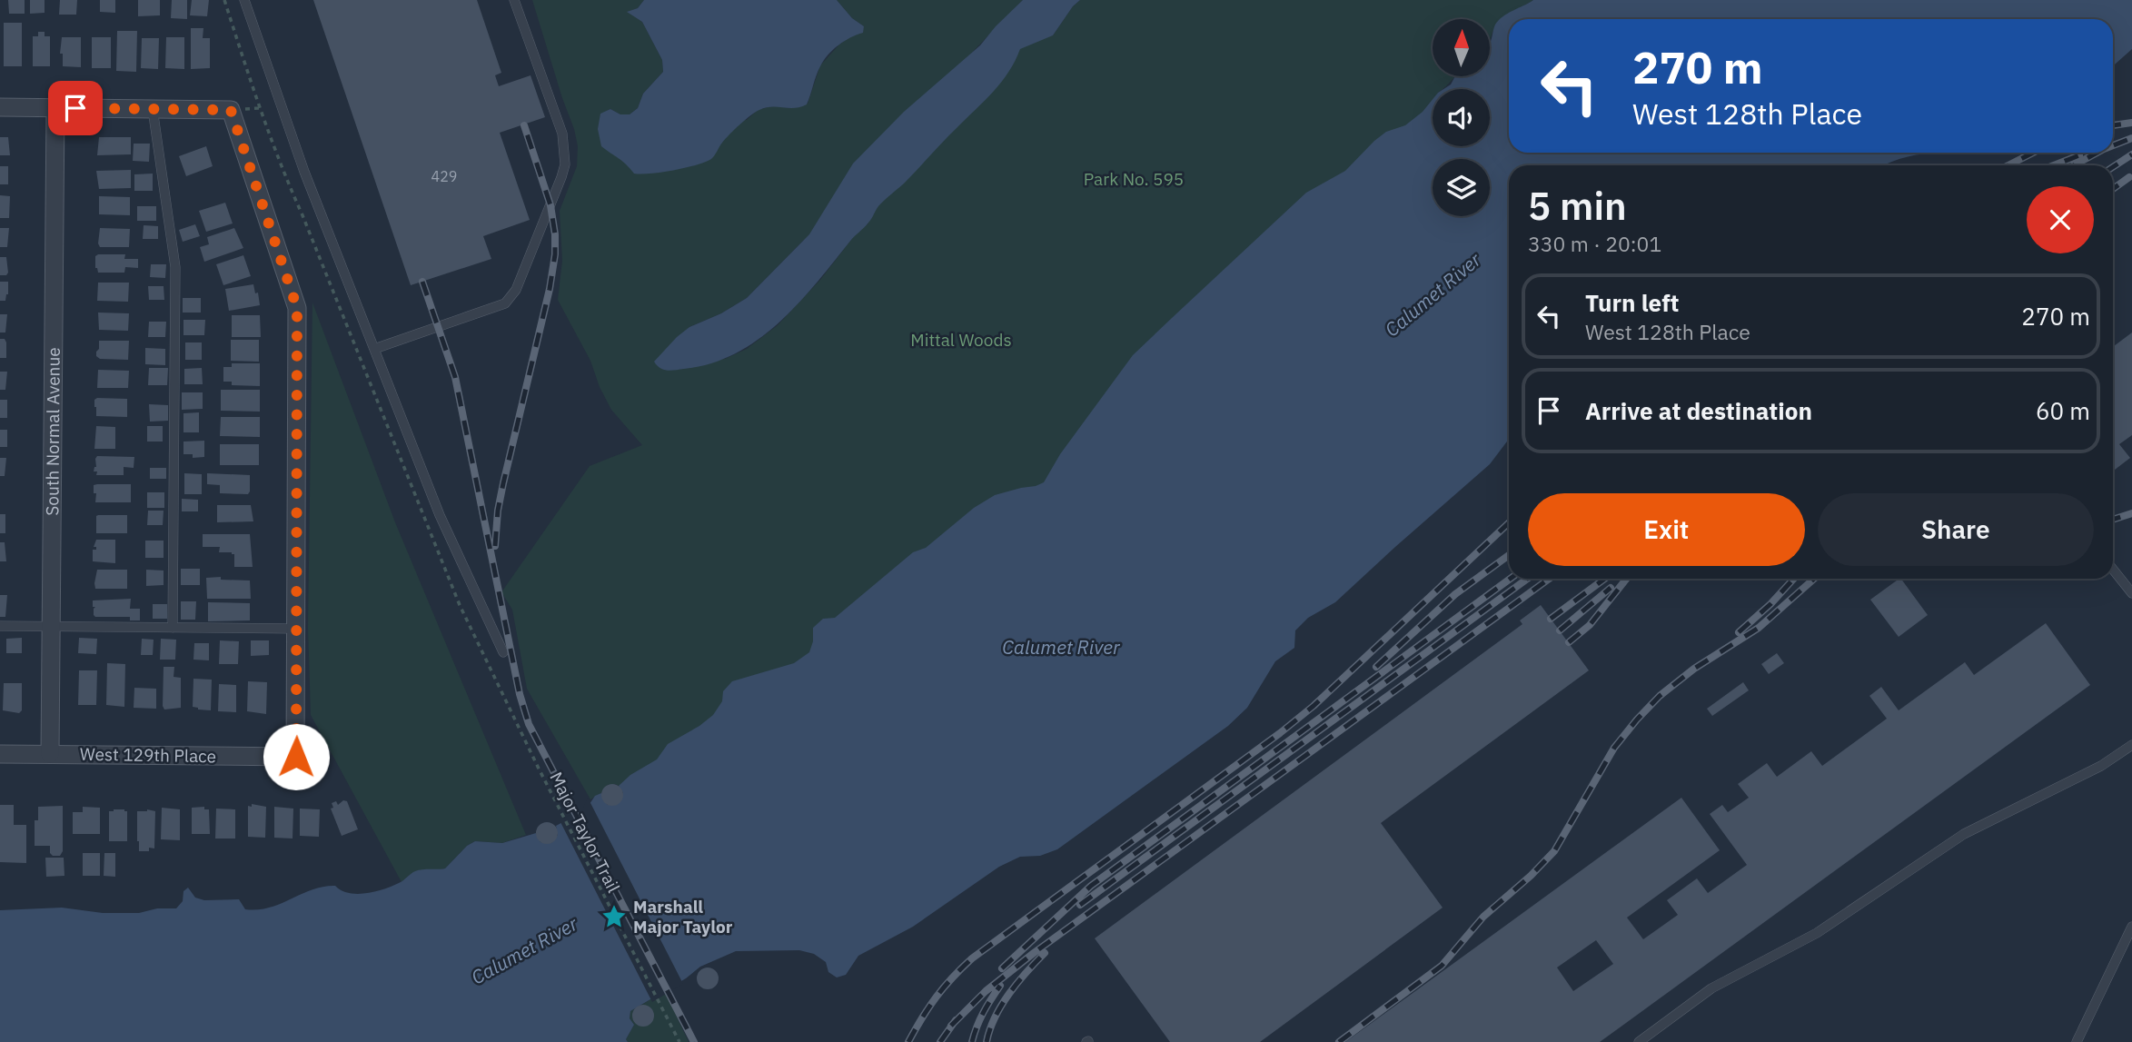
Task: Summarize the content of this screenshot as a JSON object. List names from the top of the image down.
{
  "streets": {
    "street": ["South Normal Avenue", "West 129th Place"],
    "path": ["Major Taylor Trail"]
  },
  "crossings": [
    ["South Normal Avenue", "West 129th Place"]
  ],
  "water": ["Calumet River"],
  "parks": ["Park No. 595", "Mittal Woods"],
  "places": {
    "place": ["Marshall Major Taylor"]
  },
  "house_numbers": ["429"],
  "north": "top",
  "page": {
    "turn": ["270 m", "West 128th Place"],
    "heading": ["5 min", "330 m · 20:01"],
    "list": [
      {
        "name": "Turn left",
        "note": "West 128th Place",
        "value": "270 m"
      },
      {
        "name": "Arrive at destination",
        "value": "60 m"
      }
    ],
    "buttons": ["Exit", "Share"]
  }
}
